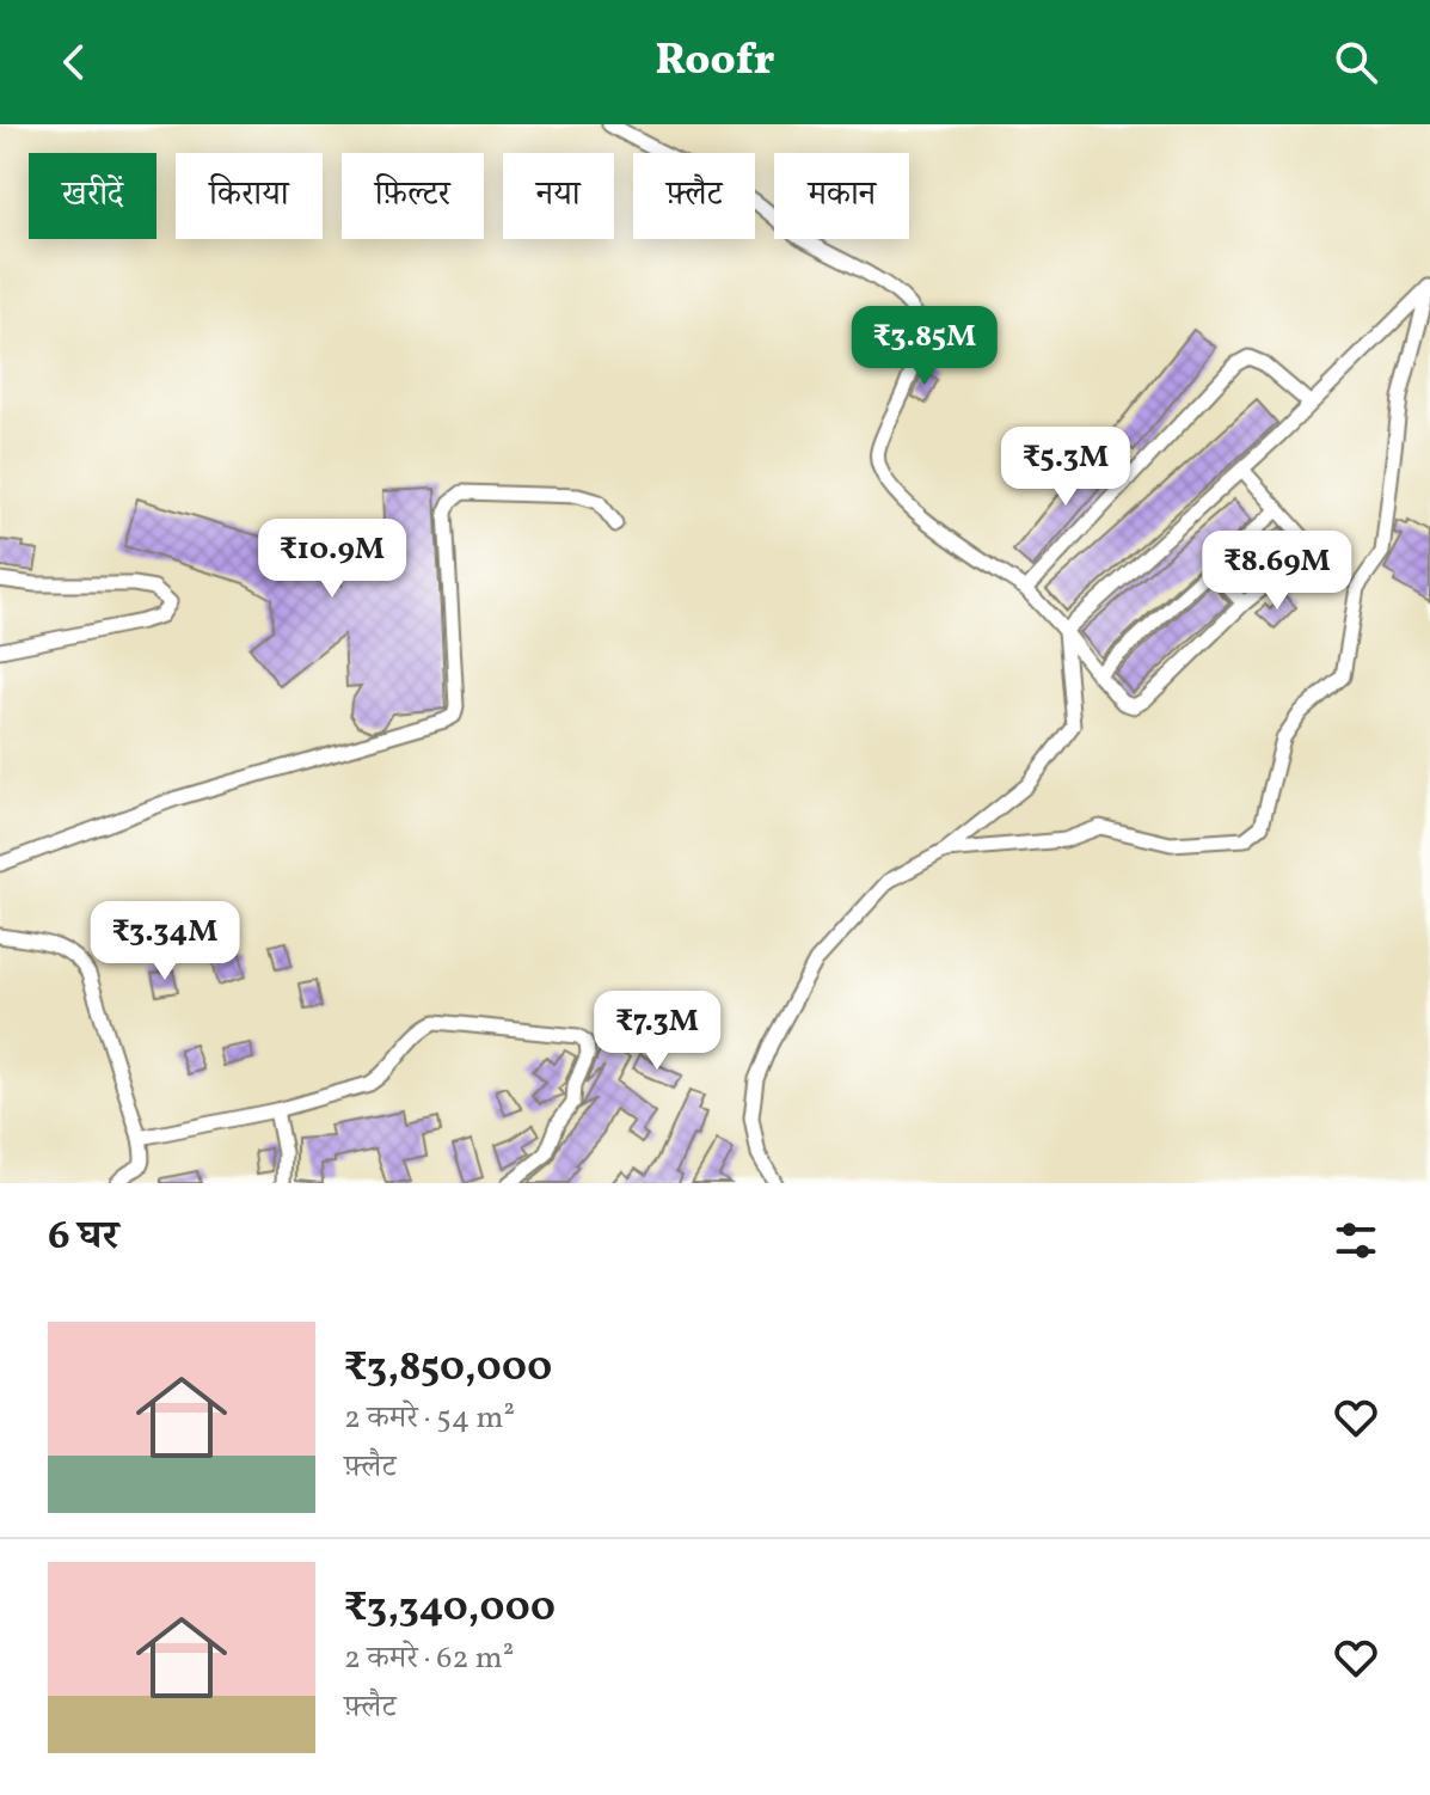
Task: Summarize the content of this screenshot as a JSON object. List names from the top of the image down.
{
  "page": {
    "header": "Roofr",
    "chip": [
      "खरीदें",
      "किराया",
      "फ़िल्टर",
      "नया",
      "फ़्लैट",
      "मकान"
    ],
    "price": [
      "₹3.85M",
      "₹5.3M",
      "₹10.9M",
      "₹8.69M",
      "₹3.34M",
      "₹7.3M"
    ],
    "heading": "6 घर",
    "list": [
      {
        "name": "₹3,850,000",
        "note": "2 कमरे · 54 m² · फ़्लैट"
      },
      {
        "name": "₹3,340,000",
        "note": "2 कमरे · 62 m² · फ़्लैट"
      }
    ]
  }
}
